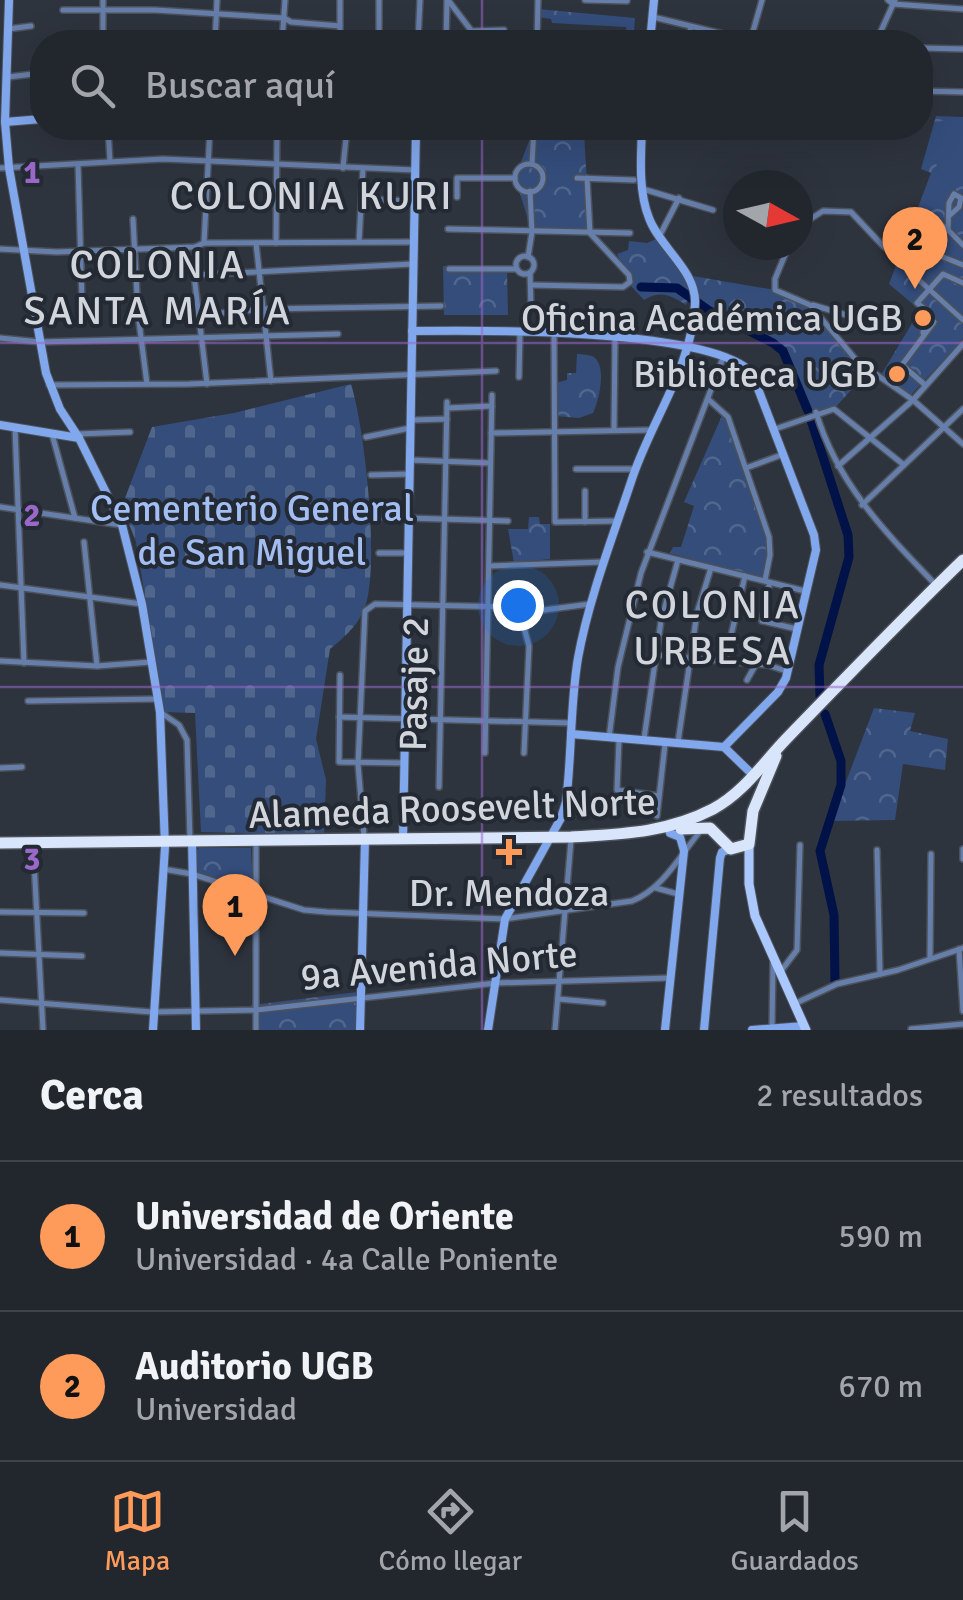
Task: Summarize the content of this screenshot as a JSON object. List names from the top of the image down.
{
  "streets": {
    "highway": ["Alameda Roosevelt Norte"],
    "street": ["Pasaje 2", "9a Avenida Norte"]
  },
  "districts": ["COLONIA KURI", "COLONIA SANTA MARÍA", "COLONIA URBESA"],
  "parks": ["Cementerio General de San Miguel"],
  "places": {
    "other": ["Oficina Académica UGB", "Biblioteca UGB"],
    "health": ["Dr. Mendoza"]
  },
  "north": "right",
  "page": {
    "search": "Buscar aquí",
    "pins": ["2", "1"],
    "heading": ["Cerca", "2 resultados"],
    "list": [
      {
        "mark": "1",
        "name": "Universidad de Oriente",
        "note": "Universidad · 4a Calle Poniente",
        "value": "590 m"
      },
      {
        "mark": "2",
        "name": "Auditorio UGB",
        "note": "Universidad",
        "value": "670 m"
      }
    ],
    "nav": ["Mapa", "Cómo llegar", "Guardados"]
  },
  "grid": {
    "rows": ["1", "2", "3"]
  }
}
